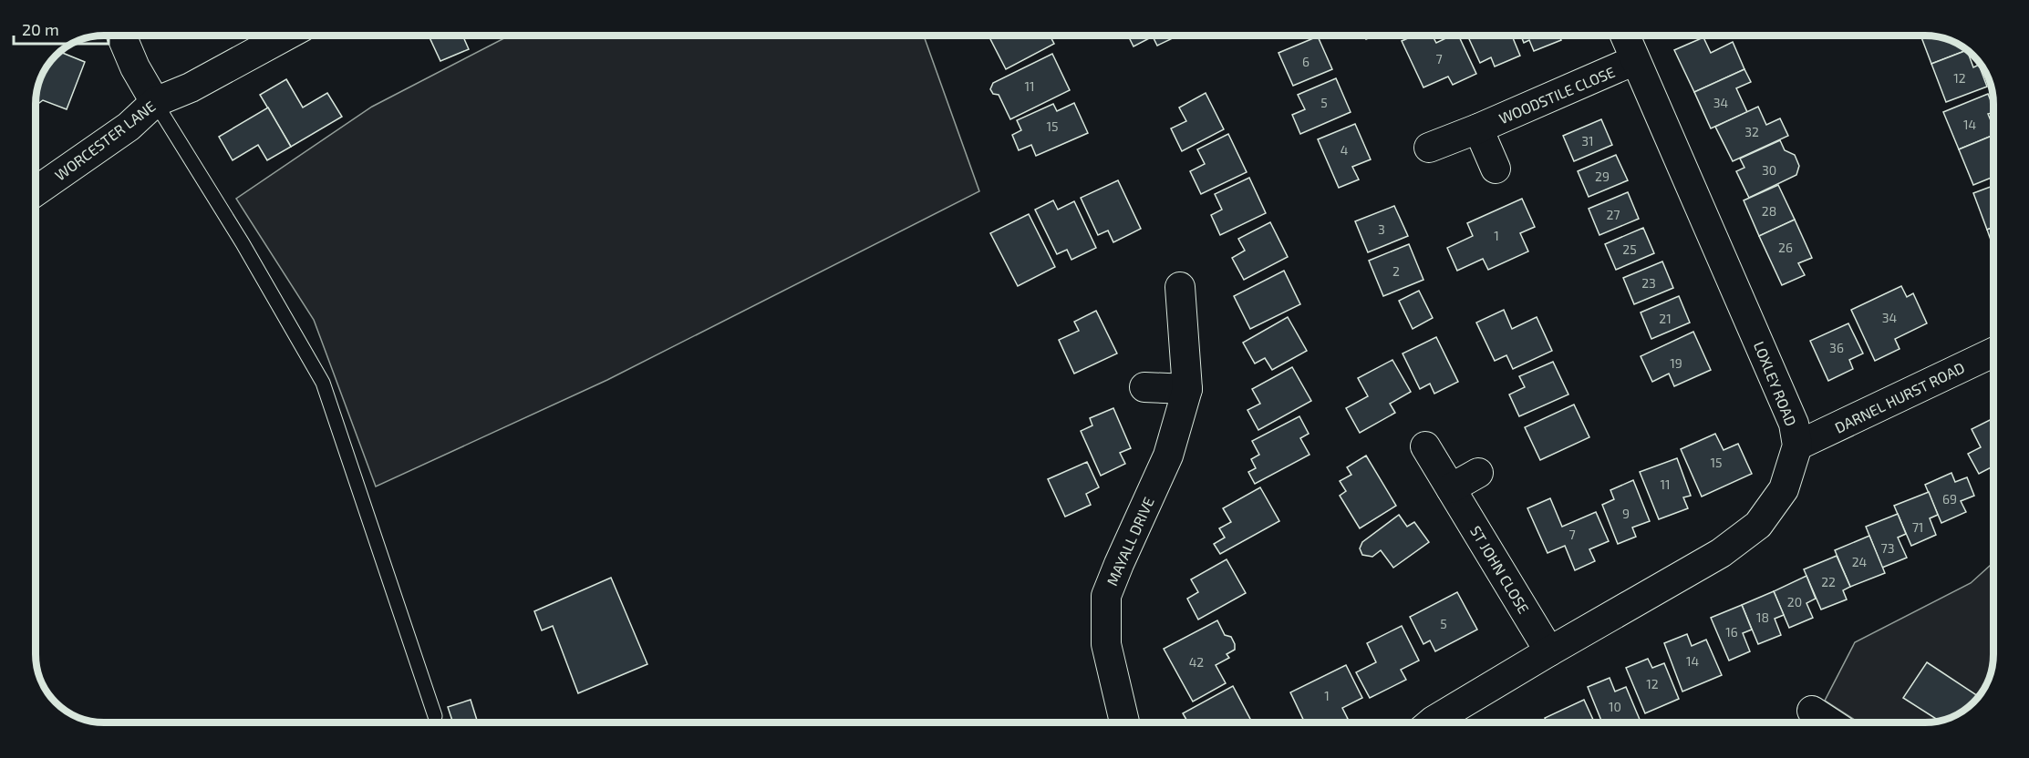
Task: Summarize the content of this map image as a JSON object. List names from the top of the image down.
{
  "streets": {
    "street": [
      "WOODSTILE CLOSE",
      "WORCESTER LANE",
      "LOXLEY ROAD",
      "DARNEL HURST ROAD",
      "MAYALL DRIVE",
      "ST JOHN CLOSE"
    ]
  },
  "crossings": [
    ["WOODSTILE CLOSE", "LOXLEY ROAD"],
    ["LOXLEY ROAD", "DARNEL HURST ROAD"],
    ["LOXLEY ROAD", "ST JOHN CLOSE"]
  ],
  "house_numbers": [
    "7",
    "6",
    "12",
    "11",
    "5",
    "34",
    "14",
    "15",
    "32",
    "31",
    "4",
    "30",
    "29",
    "28",
    "27",
    "3",
    "1",
    "26",
    "25",
    "2",
    "23",
    "34",
    "21",
    "36",
    "19",
    "15",
    "11",
    "69",
    "9",
    "71",
    "7",
    "73",
    "24",
    "22",
    "20",
    "18",
    "5",
    "16",
    "14",
    "42",
    "12",
    "1",
    "10"
  ],
  "scale_bar": "20 m"
}
